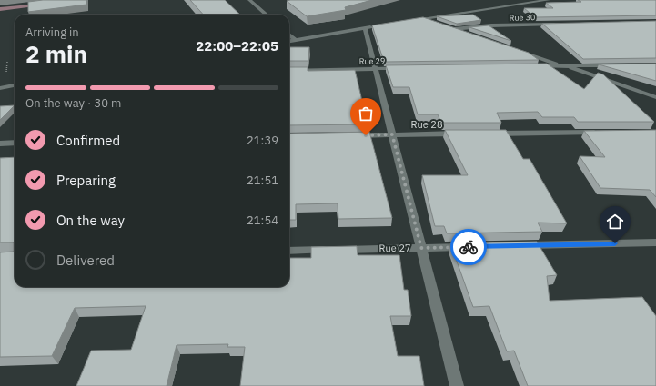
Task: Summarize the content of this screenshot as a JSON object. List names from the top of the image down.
{
  "streets": {
    "street": [
      "Rue 30",
      "Rue 29",
      "Rue 28",
      "Rue 27"
    ]
  },
  "page": {
    "heading": ["2 min", "Arriving in", "22:00–22:05"],
    "bar": "On the way · 30 m",
    "list": [
      ["Confirmed", "21:39"],
      ["Preparing", "21:51"],
      ["On the way", "21:54"],
      "Delivered"
    ]
  }
}
